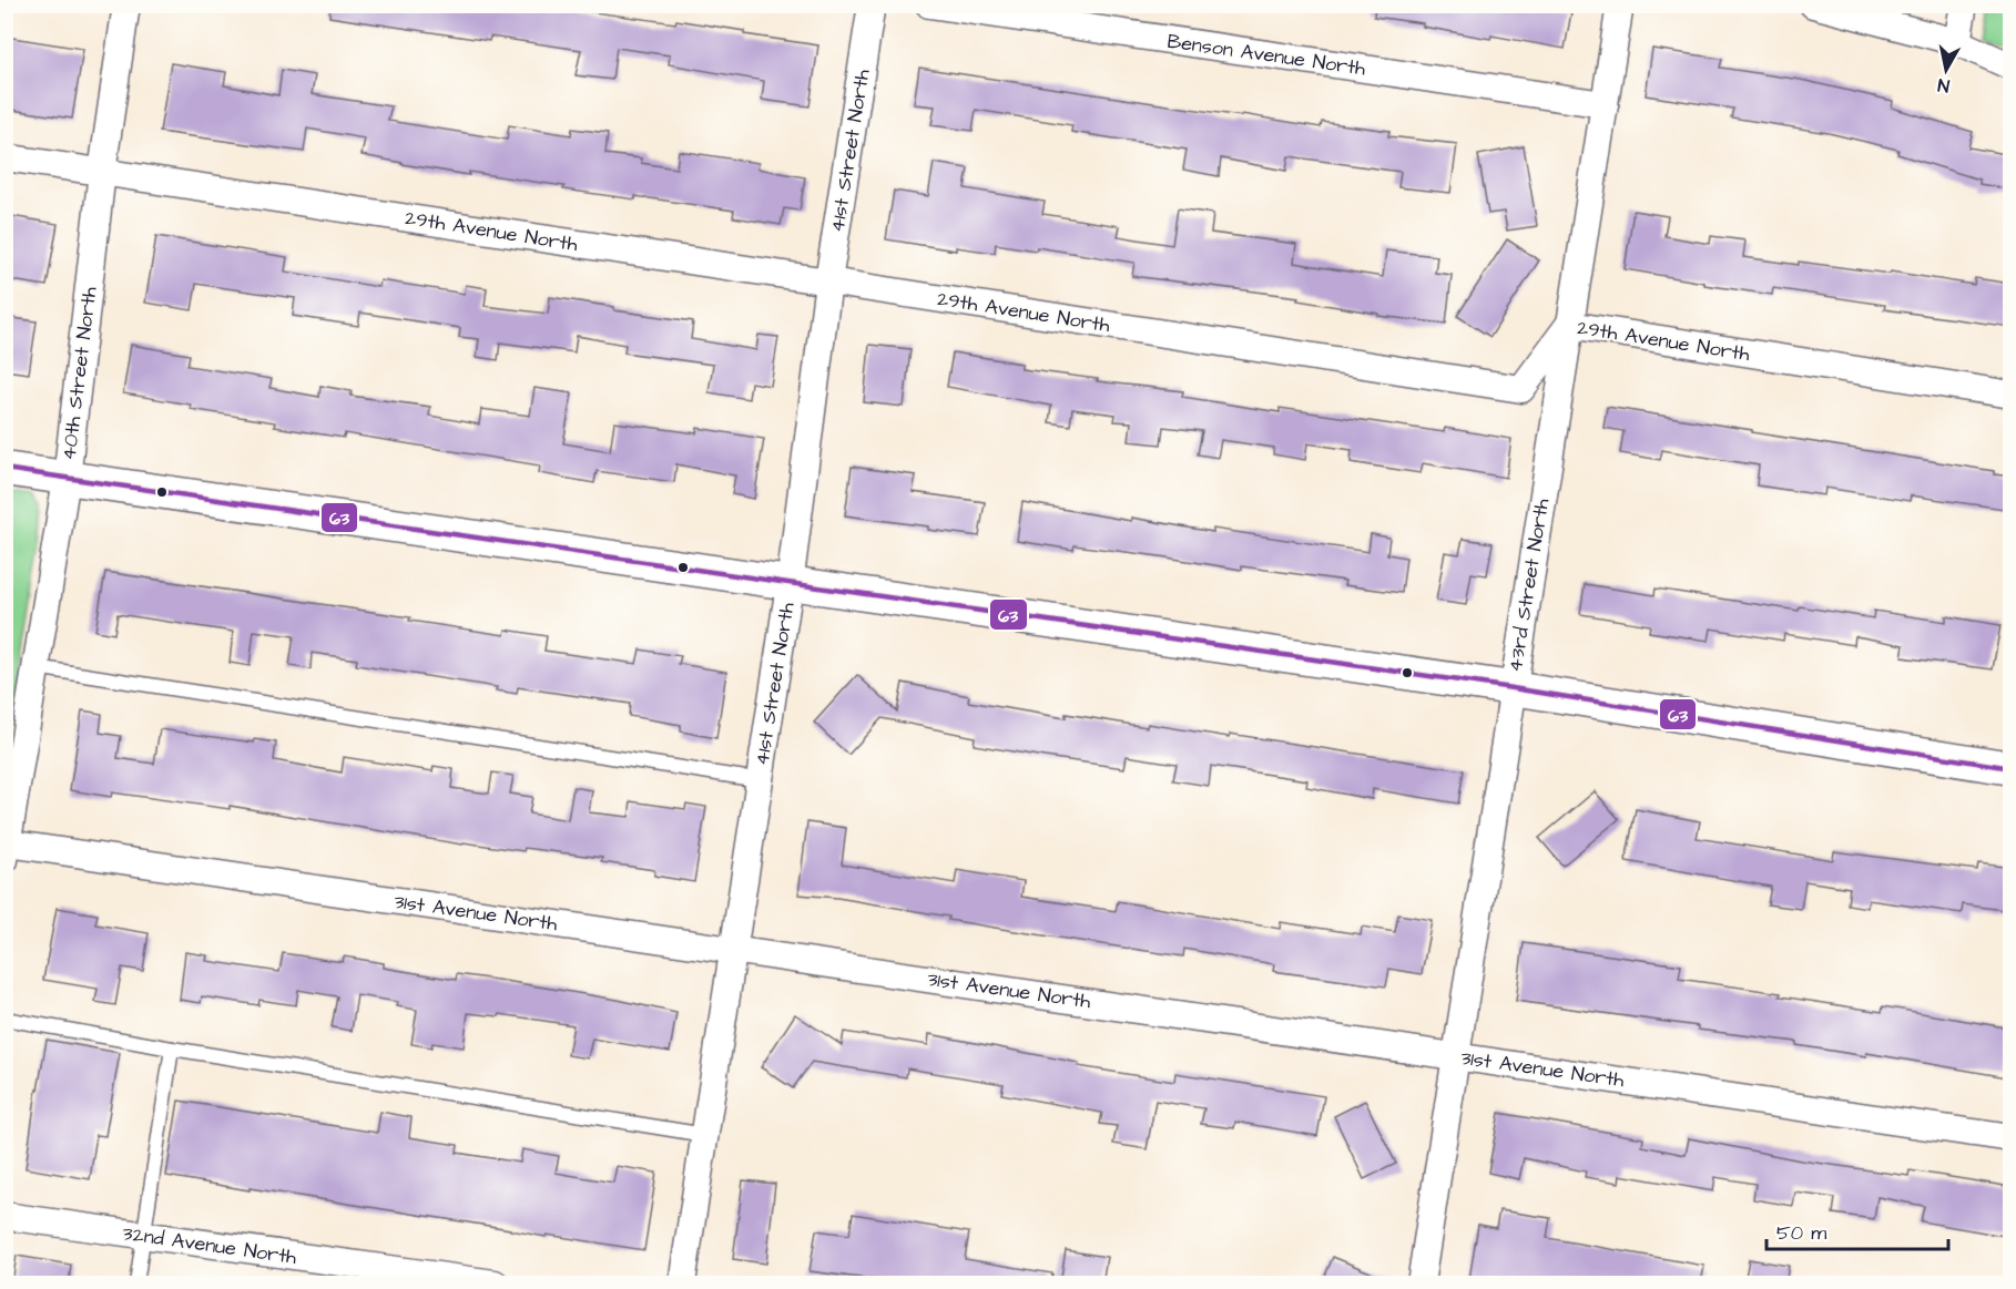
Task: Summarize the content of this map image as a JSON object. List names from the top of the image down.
{
  "streets": {
    "street": [
      "Benson Avenue North",
      "41st Street North",
      "29th Avenue North",
      "40th Street North",
      "43rd Street North",
      "31st Avenue North",
      "32nd Avenue North"
    ]
  },
  "crossings": [
    ["Benson Avenue North", "43rd Street North"],
    ["41st Street North", "29th Avenue North"],
    ["41st Street North", "31st Avenue North"],
    ["29th Avenue North", "40th Street North"],
    ["29th Avenue North", "43rd Street North"],
    ["40th Street North", "31st Avenue North"],
    ["43rd Street North", "31st Avenue North"]
  ],
  "lines": ["transit line 63"],
  "scale_bar": "50 m",
  "north": "bottom"
}
